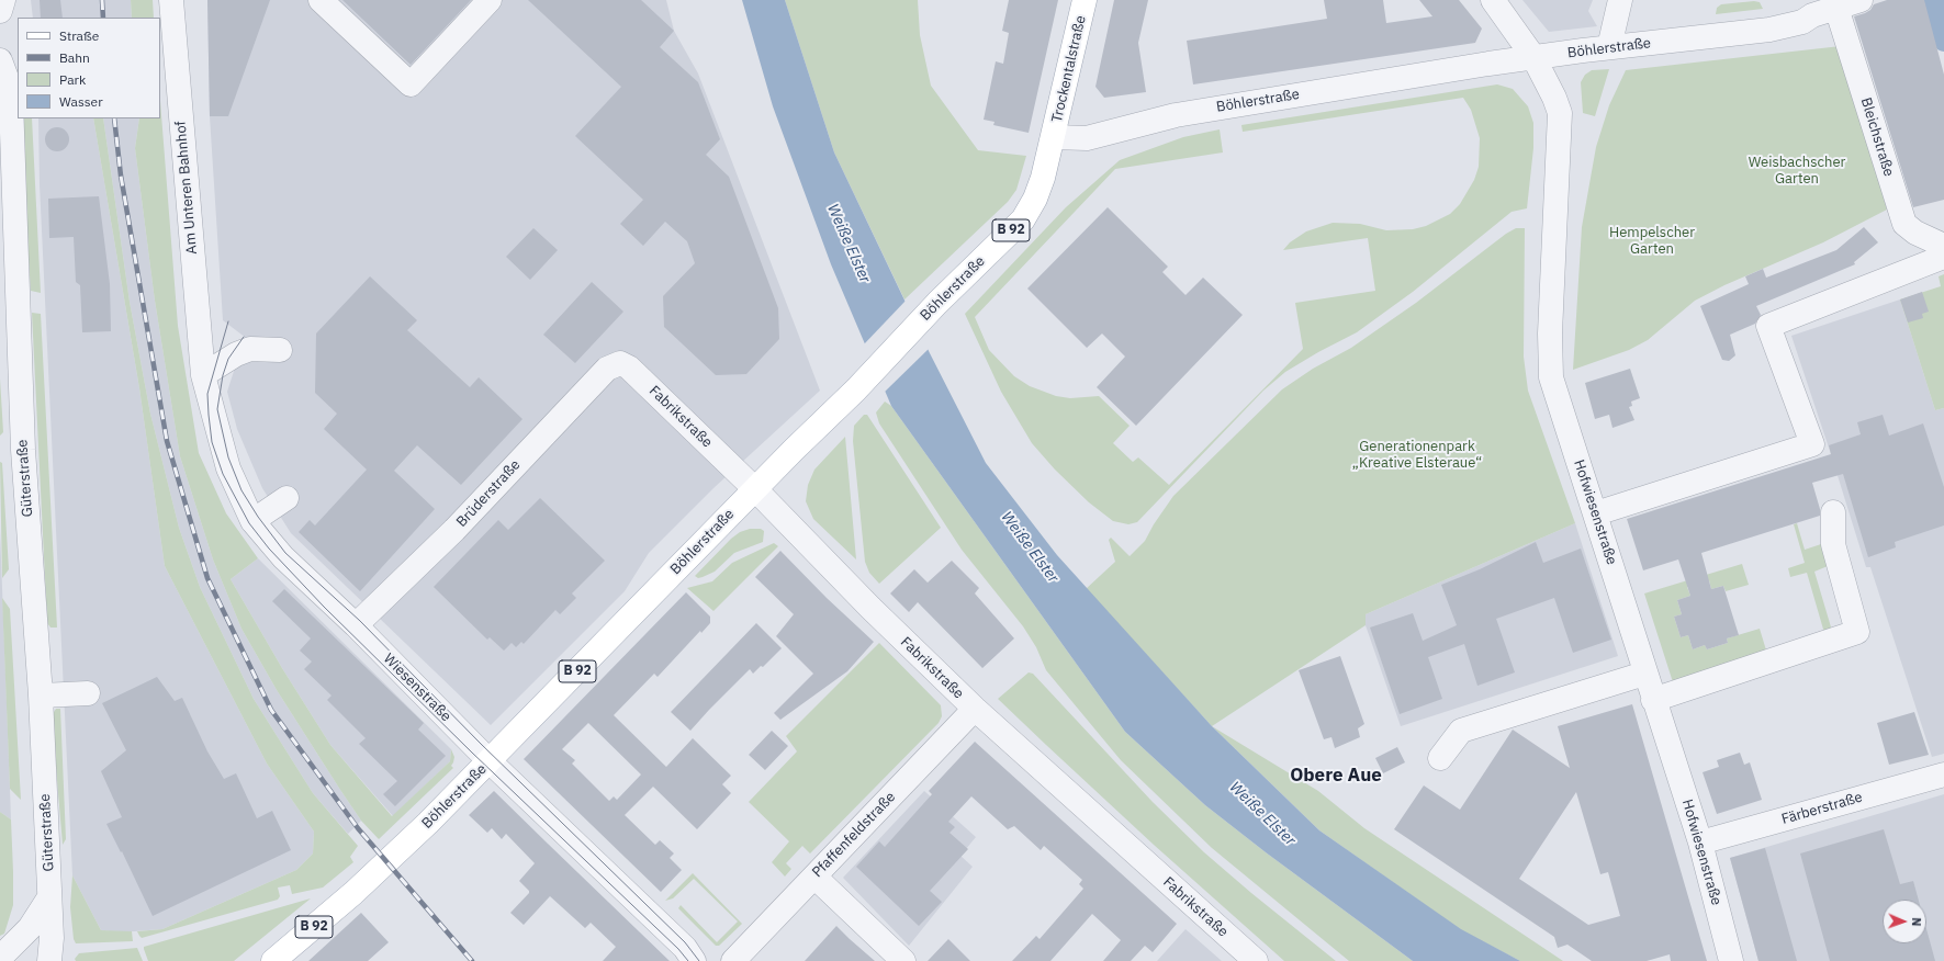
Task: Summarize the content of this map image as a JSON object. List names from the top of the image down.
{
  "streets": {
    "main road": ["Böhlerstraße", "Trockentalstraße", "B 92"],
    "street": [
      "Bleichstraße",
      "Am Unteren Bahnhof",
      "Fabrikstraße",
      "Güterstraße",
      "Brüderstraße",
      "Hofwiesenstraße",
      "Wiesenstraße",
      "Färberstraße",
      "Pfaffenfeldstraße"
    ]
  },
  "crossings": [
    ["Böhlerstraße", "Trockentalstraße"],
    ["Böhlerstraße", "Bleichstraße"],
    ["Böhlerstraße", "Fabrikstraße"],
    ["Böhlerstraße", "Hofwiesenstraße"],
    ["Böhlerstraße", "Wiesenstraße"],
    ["Am Unteren Bahnhof", "Wiesenstraße"],
    ["Fabrikstraße", "Brüderstraße"],
    ["Fabrikstraße", "Pfaffenfeldstraße"],
    ["Brüderstraße", "Wiesenstraße"],
    ["Hofwiesenstraße", "Färberstraße"]
  ],
  "districts": ["Obere Aue"],
  "water": ["Weiße Elster"],
  "parks": ["Weisbachscher Garten", "Hempelscher Garten", "Generationenpark „Kreative Elsteraue“"],
  "legend": [
    "Straße",
    "Bahn",
    "Park",
    "Wasser"
  ],
  "north": "right"
}
